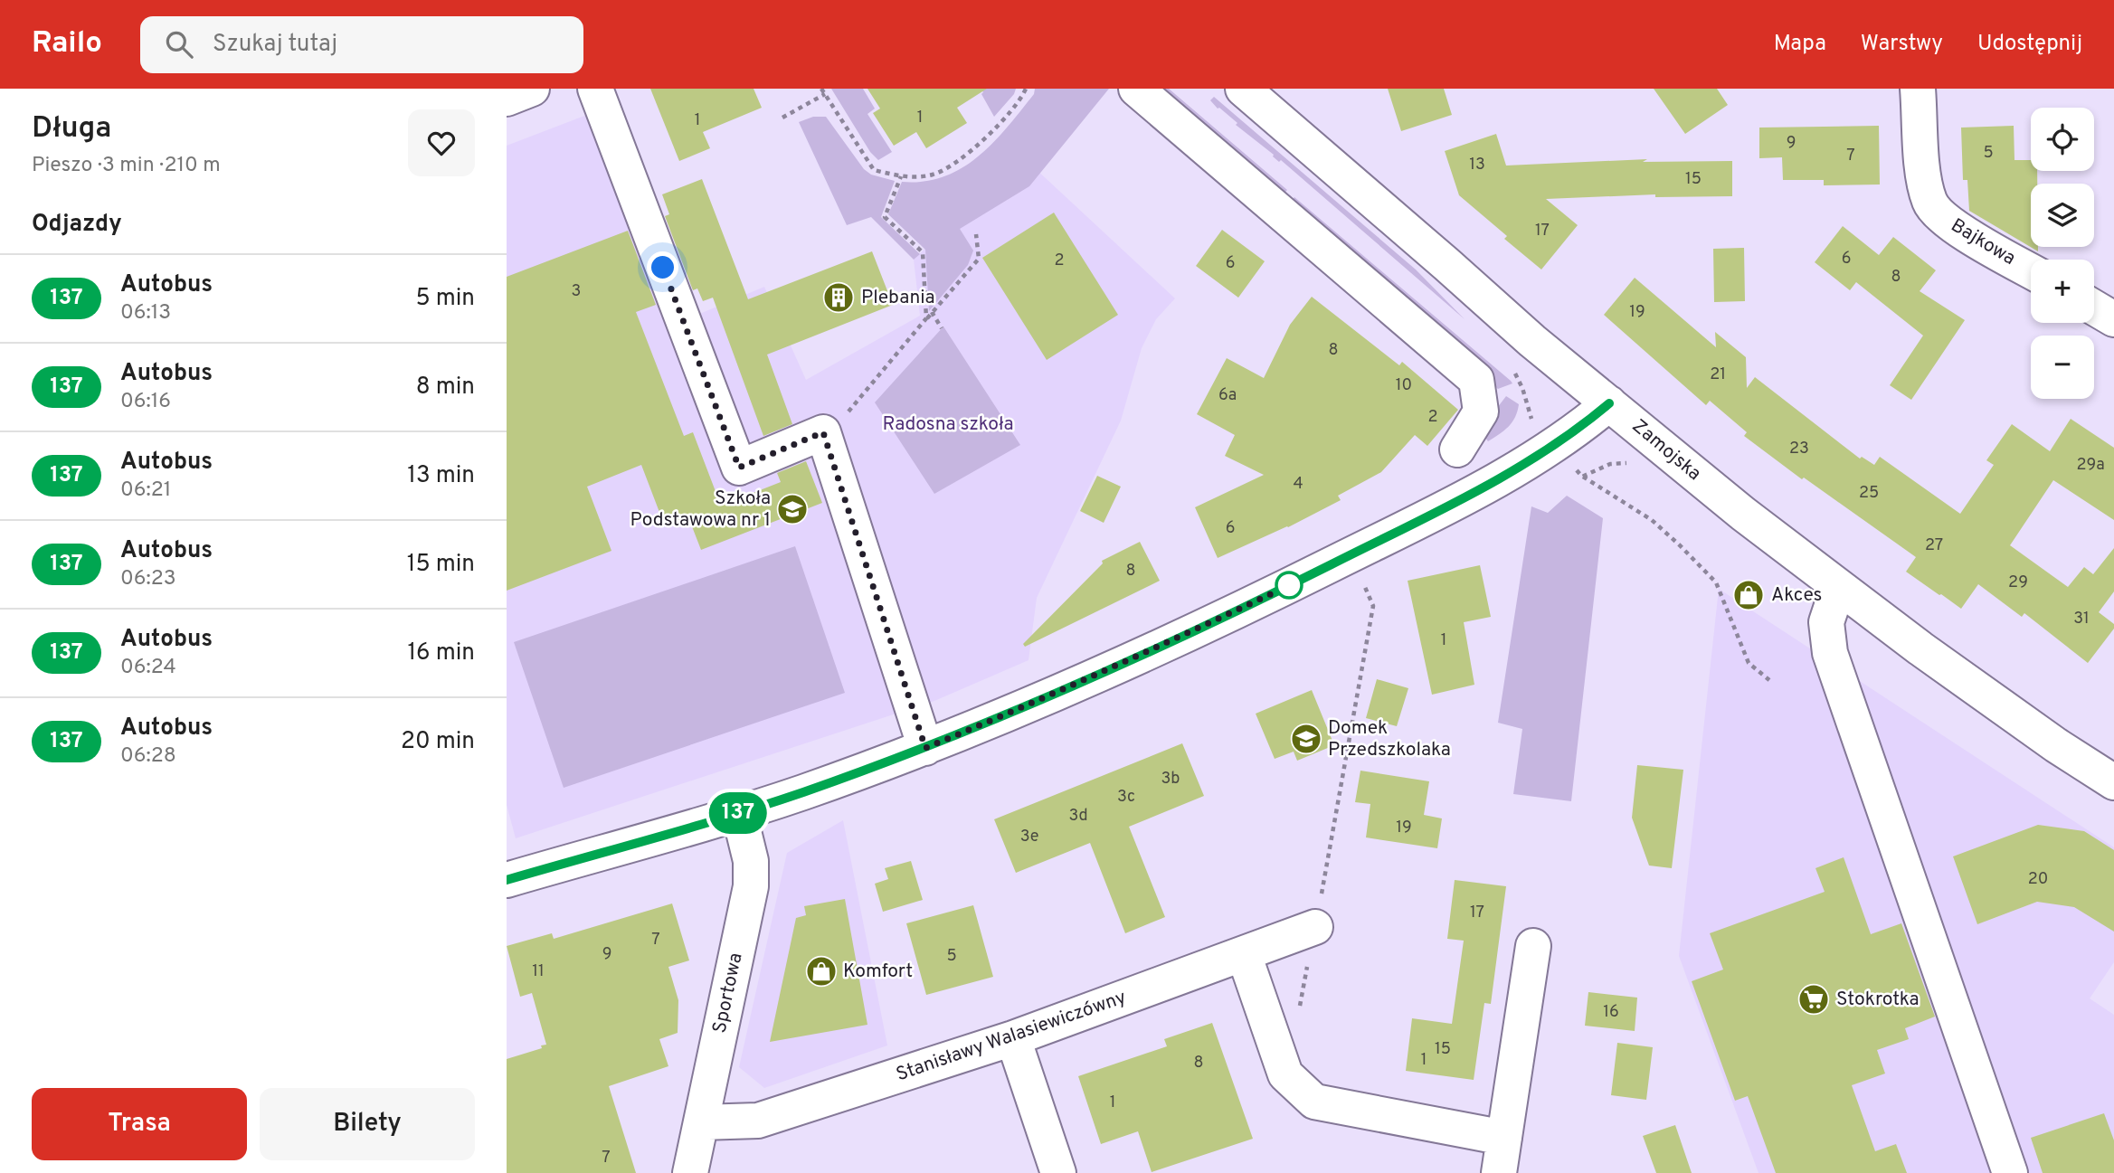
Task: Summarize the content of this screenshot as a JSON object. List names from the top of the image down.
{
  "streets": {
    "street": [
      "Bajkowa",
      "Zamojska",
      "Sportowa",
      "Stanisławy Walasiewiczówny"
    ]
  },
  "crossings": [
    ["Sportowa", "Stanisławy Walasiewiczówny"]
  ],
  "parks": ["Radosna szkoła"],
  "places": {
    "building": ["Plebania"],
    "school or university": ["Szkoła Podstawowa nr 1", "Domek Przedszkolaka"],
    "shop": ["Akces", "Komfort"],
    "supermarket": ["Stokrotka"]
  },
  "lines": ["bus line 137"],
  "house_numbers": [
    "1",
    "1",
    "9",
    "5",
    "7",
    "13",
    "15",
    "17",
    "6",
    "2",
    "6",
    "8",
    "3",
    "19",
    "8",
    "21",
    "10",
    "6a",
    "2",
    "23",
    "29a",
    "4",
    "25",
    "6",
    "27",
    "8",
    "29",
    "31",
    "1",
    "3b",
    "3c",
    "3d",
    "19",
    "3e",
    "20",
    "17",
    "7",
    "9",
    "5",
    "11",
    "16",
    "15",
    "1",
    "8",
    "1",
    "7"
  ],
  "page": {
    "header": "Railo",
    "search": "Szukaj tutaj",
    "nav": ["Mapa", "Warstwy", "Udostępnij"],
    "heading": [
      ["Długa", "Pieszo · 3 min · 210 m"],
      "Odjazdy"
    ],
    "on_map": "137",
    "map_buttons": ["+", "−"],
    "list": [
      {
        "mark": "137",
        "name": "Autobus",
        "note": "06:13",
        "value": "5 min"
      },
      {
        "mark": "137",
        "name": "Autobus",
        "note": "06:16",
        "value": "8 min"
      },
      {
        "mark": "137",
        "name": "Autobus",
        "note": "06:21",
        "value": "13 min"
      },
      {
        "mark": "137",
        "name": "Autobus",
        "note": "06:23",
        "value": "15 min"
      },
      {
        "mark": "137",
        "name": "Autobus",
        "note": "06:24",
        "value": "16 min"
      },
      {
        "mark": "137",
        "name": "Autobus",
        "note": "06:28",
        "value": "20 min"
      }
    ],
    "buttons": ["Trasa", "Bilety"]
  }
}
